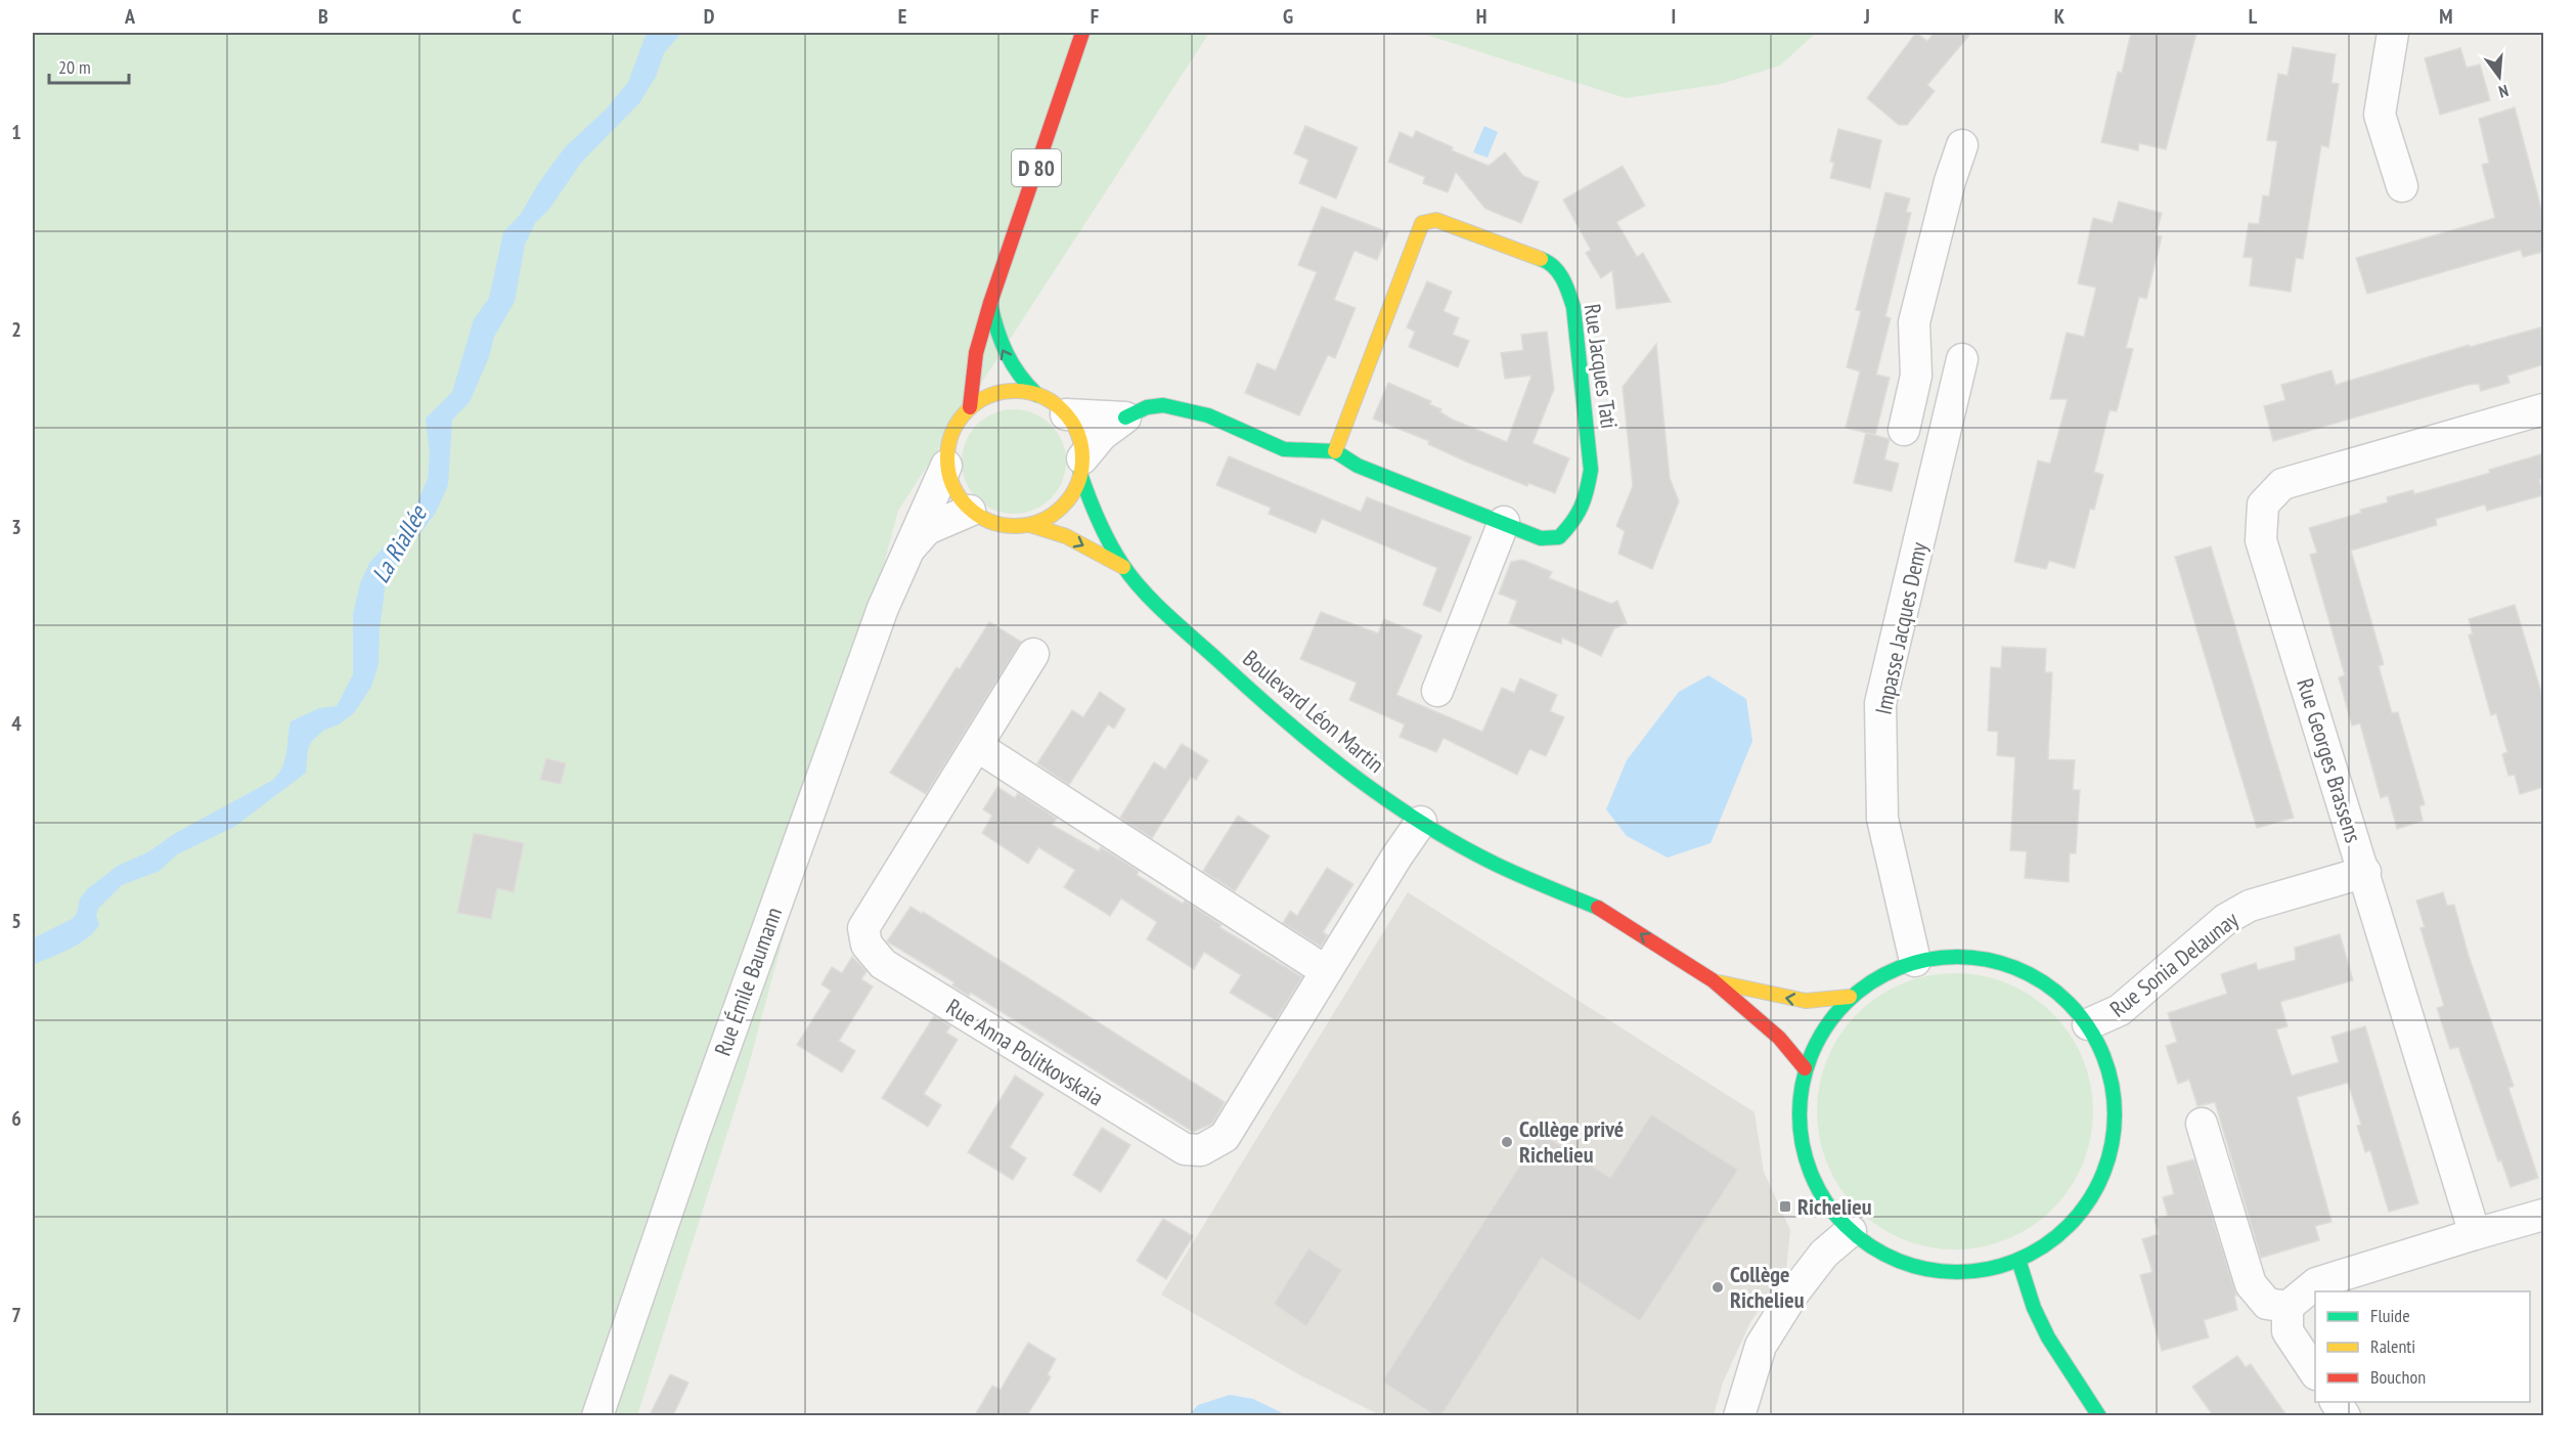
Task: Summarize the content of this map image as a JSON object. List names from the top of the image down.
{
  "streets": {
    "main road": ["D 80", "Rue Jacques Tati", "Boulevard Léon Martin"],
    "street": [
      "Impasse Jacques Demy",
      "Rue Georges Brassens",
      "Rue Sonia Delaunay",
      "Rue Émile Baumann",
      "Rue Anna Politkovskaia"
    ]
  },
  "crossings": [
    ["D 80", "Boulevard Léon Martin"],
    ["D 80", "Rue Émile Baumann"],
    ["Boulevard Léon Martin", "Rue Émile Baumann"],
    ["Boulevard Léon Martin", "Rue Anna Politkovskaia"],
    ["Rue Georges Brassens", "Rue Sonia Delaunay"]
  ],
  "water": ["La Riallée"],
  "places": {
    "other": ["Collège privé Richelieu", "Collège Richelieu"],
    "transit": ["Richelieu"]
  },
  "legend": ["Fluide", "Ralenti", "Bouchon"],
  "scale_bar": "20 m",
  "north": "bottom",
  "grid": {
    "columns": [
      "A",
      "B",
      "C",
      "D",
      "E",
      "F",
      "G",
      "H",
      "I",
      "J",
      "K",
      "L",
      "M"
    ],
    "rows": [
      "1",
      "2",
      "3",
      "4",
      "5",
      "6",
      "7"
    ]
  }
}
